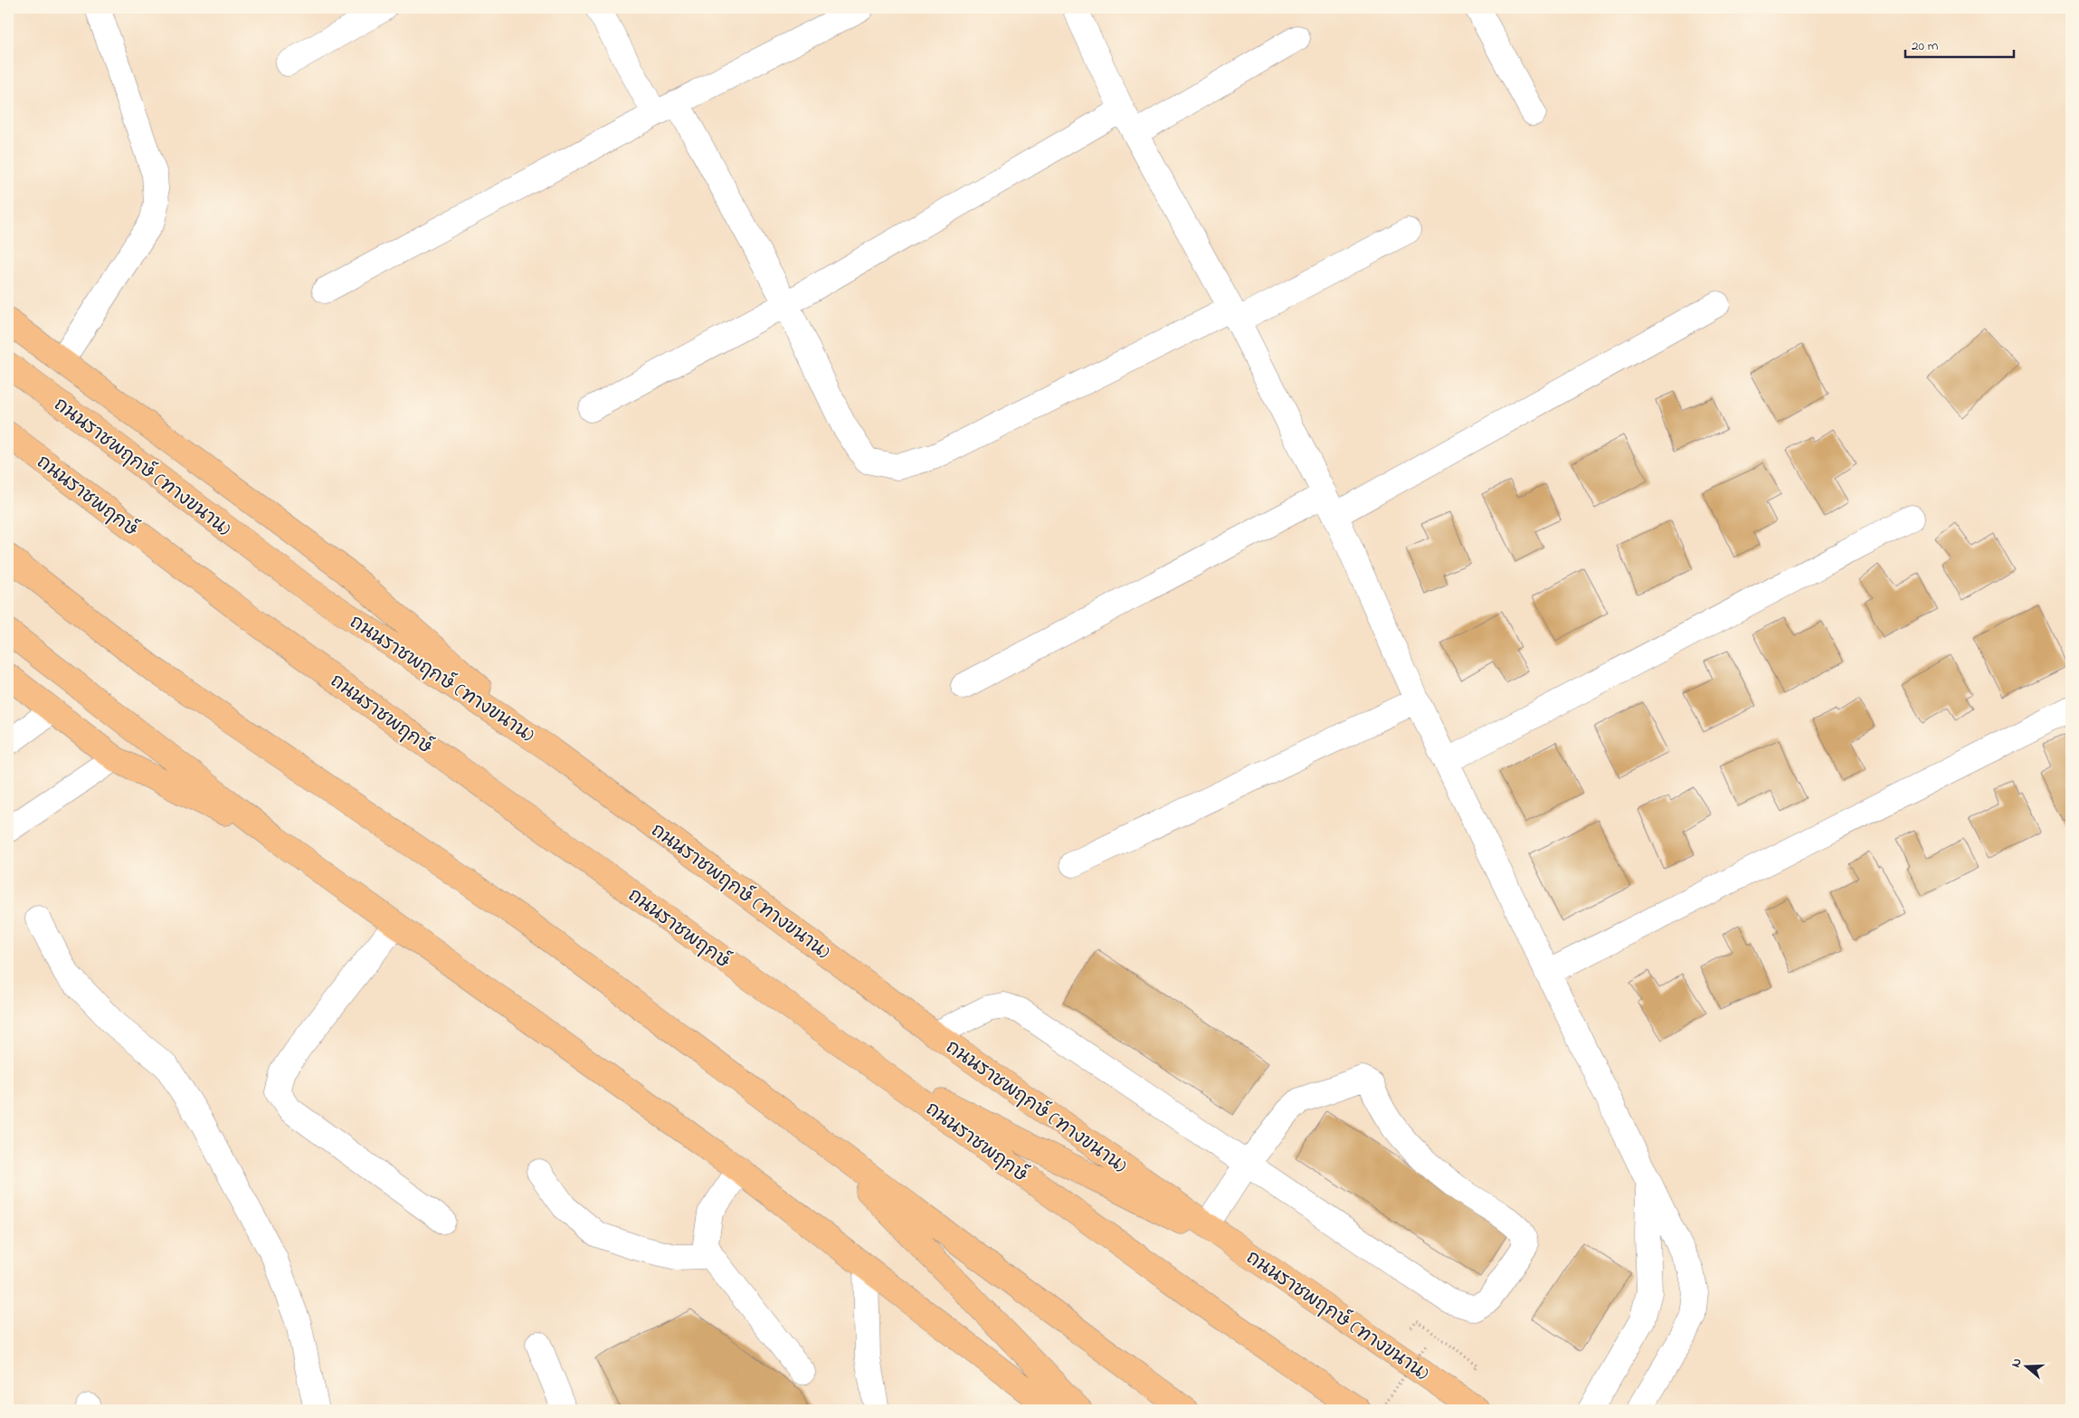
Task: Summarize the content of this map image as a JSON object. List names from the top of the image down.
{
  "streets": {
    "main road": ["ถนนราชพฤกษ์ (ทางขนาน)", "ถนนราชพฤกษ์"]
  },
  "scale_bar": "20 m",
  "north": "left"
}
